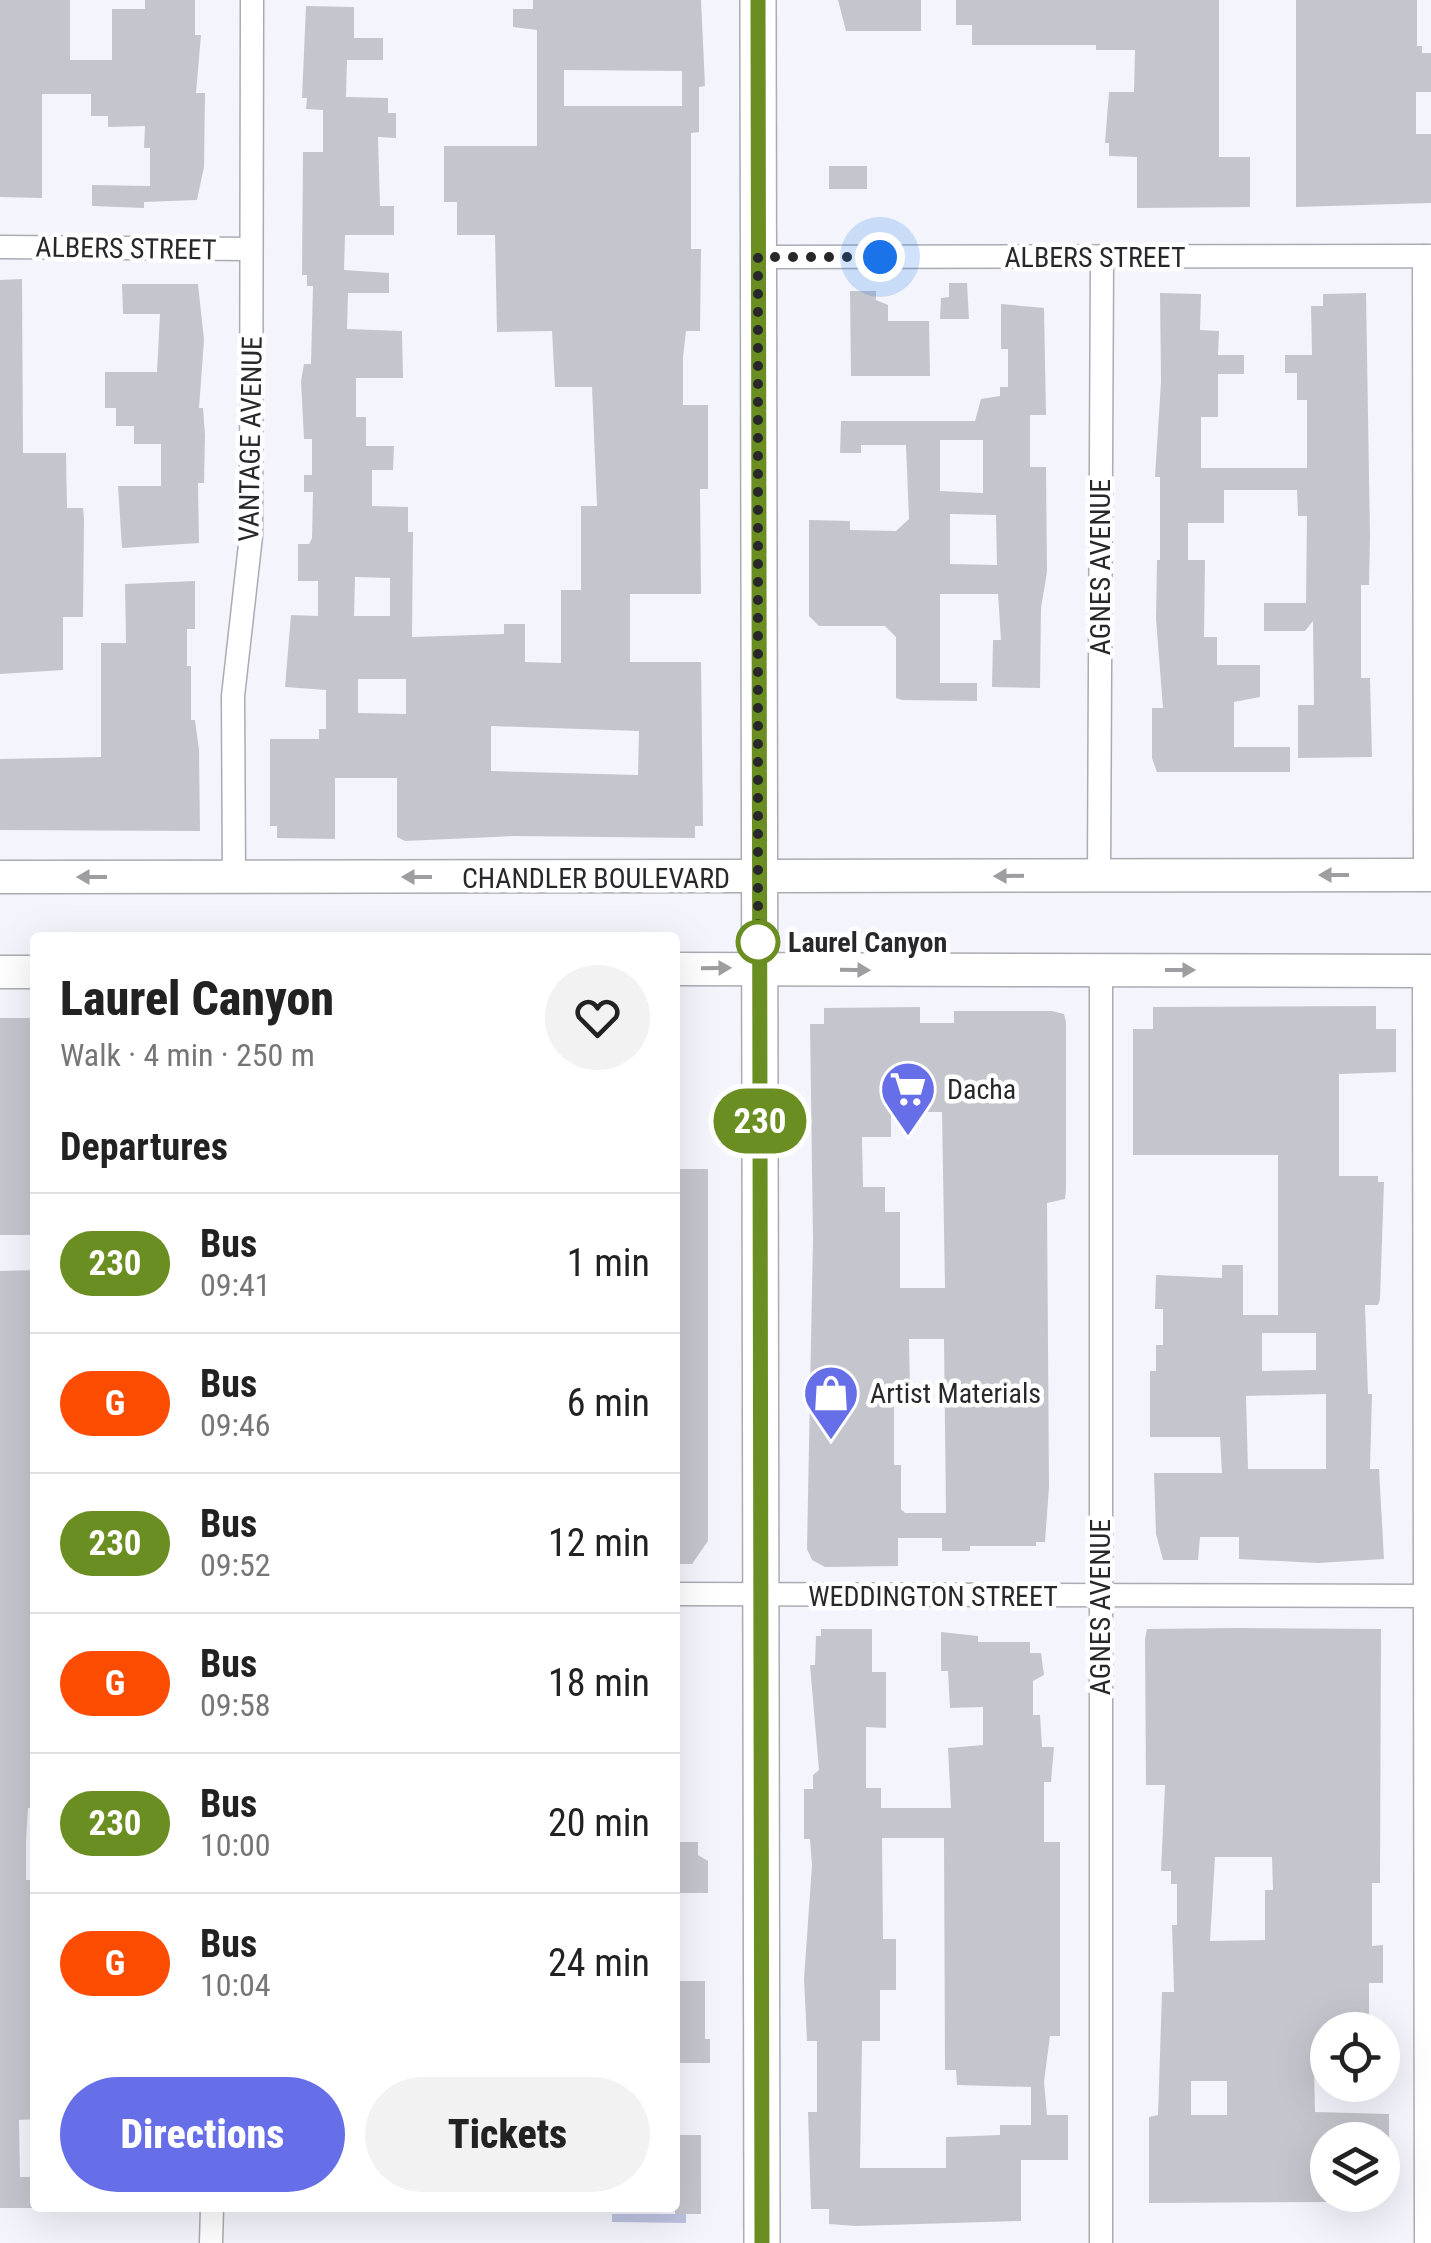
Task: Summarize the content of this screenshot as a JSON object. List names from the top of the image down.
{
  "streets": {
    "street": [
      "ALBERS STREET",
      "VANTAGE AVENUE",
      "AGNES AVENUE",
      "CHANDLER BOULEVARD",
      "WEDDINGTON STREET"
    ]
  },
  "crossings": [
    ["ALBERS STREET", "VANTAGE AVENUE"],
    ["ALBERS STREET", "AGNES AVENUE"],
    ["VANTAGE AVENUE", "CHANDLER BOULEVARD"],
    ["AGNES AVENUE", "CHANDLER BOULEVARD"],
    ["AGNES AVENUE", "WEDDINGTON STREET"]
  ],
  "places": {
    "other": ["Laurel Canyon"],
    "supermarket": ["Dacha"],
    "shop": ["Artist Materials"]
  },
  "lines": ["bus line 230"],
  "page": {
    "on_map": "230",
    "heading": [
      ["Laurel Canyon", "Walk · 4 min · 250 m"],
      "Departures"
    ],
    "list": [
      {
        "mark": "230",
        "name": "Bus",
        "note": "09:41",
        "value": "1 min"
      },
      {
        "mark": "G",
        "name": "Bus",
        "note": "09:46",
        "value": "6 min"
      },
      {
        "mark": "230",
        "name": "Bus",
        "note": "09:52",
        "value": "12 min"
      },
      {
        "mark": "G",
        "name": "Bus",
        "note": "09:58",
        "value": "18 min"
      },
      {
        "mark": "230",
        "name": "Bus",
        "note": "10:00",
        "value": "20 min"
      },
      {
        "mark": "G",
        "name": "Bus",
        "note": "10:04",
        "value": "24 min"
      }
    ],
    "buttons": ["Directions", "Tickets"]
  }
}
